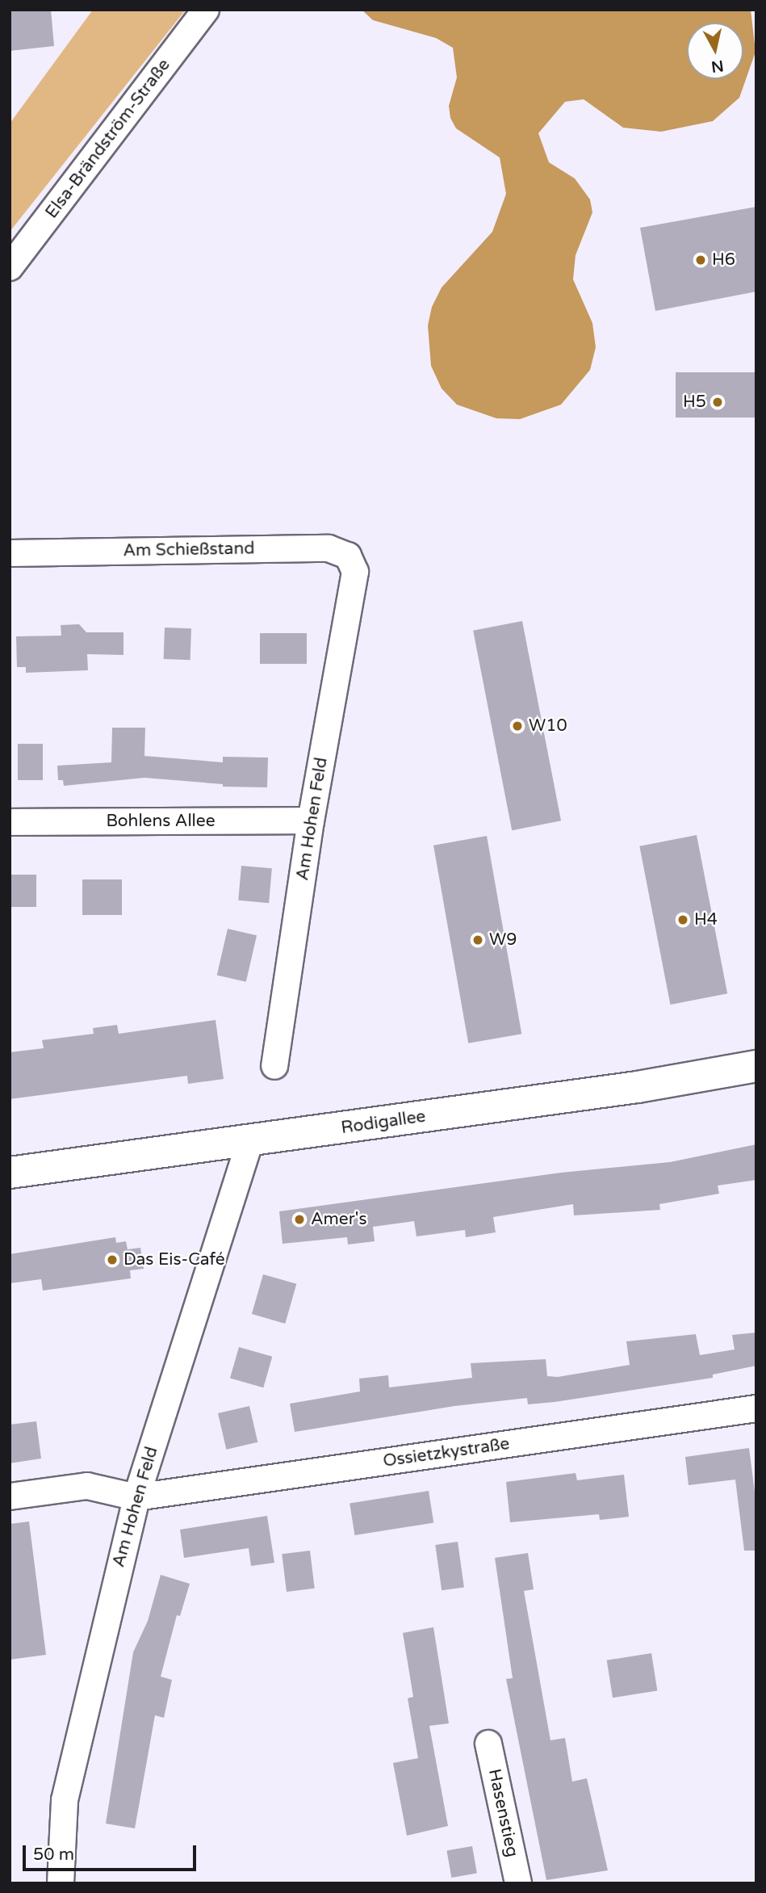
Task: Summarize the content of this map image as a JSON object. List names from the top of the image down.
{
  "streets": {
    "main road": ["Rodigallee"],
    "street": [
      "Elsa-Brändström-Straße",
      "Am Schießstand",
      "Am Hohen Feld",
      "Bohlens Allee",
      "Ossietzkystraße",
      "Hasenstieg"
    ]
  },
  "crossings": [
    ["Am Schießstand", "Am Hohen Feld"],
    ["Am Hohen Feld", "Bohlens Allee"],
    ["Am Hohen Feld", "Rodigallee"],
    ["Am Hohen Feld", "Ossietzkystraße"]
  ],
  "places": [
    "H6",
    "H5",
    "W10",
    "H4",
    "W9",
    "Amer's",
    "Das Eis-Café"
  ],
  "scale_bar": "50 m",
  "north": "bottom"
}
